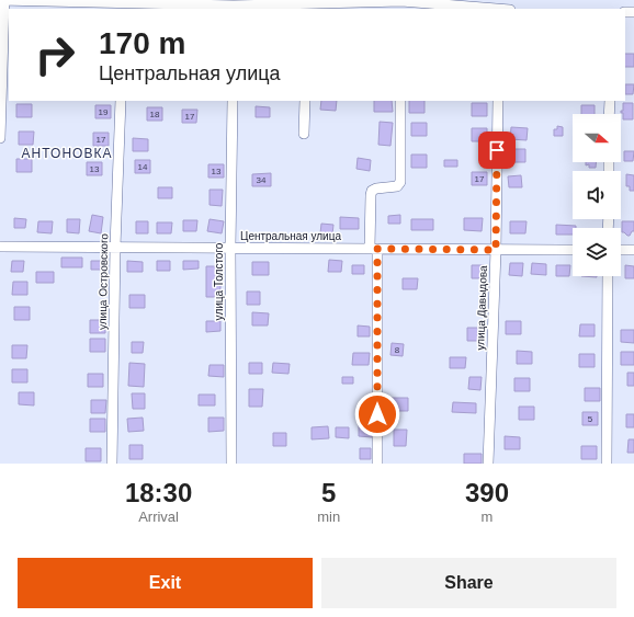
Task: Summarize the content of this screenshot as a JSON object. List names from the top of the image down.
{
  "streets": {
    "street": [
      "Центральная улица",
      "улица Островского",
      "улица Толстого",
      "улица Давыдова"
    ]
  },
  "crossings": [
    ["Центральная улица", "улица Островского"],
    ["Центральная улица", "улица Толстого"],
    ["Центральная улица", "улица Давыдова"]
  ],
  "districts": ["АНТОНОВКА"],
  "house_numbers": [
    "19",
    "18",
    "17",
    "17",
    "14",
    "13",
    "13",
    "17",
    "34",
    "8",
    "5"
  ],
  "north": "right",
  "page": {
    "turn": ["170 m", "Центральная улица"],
    "eta": [
      "18:30",
      "Arrival",
      "5",
      "min",
      "390",
      "m"
    ],
    "buttons": ["Exit", "Share"]
  }
}
